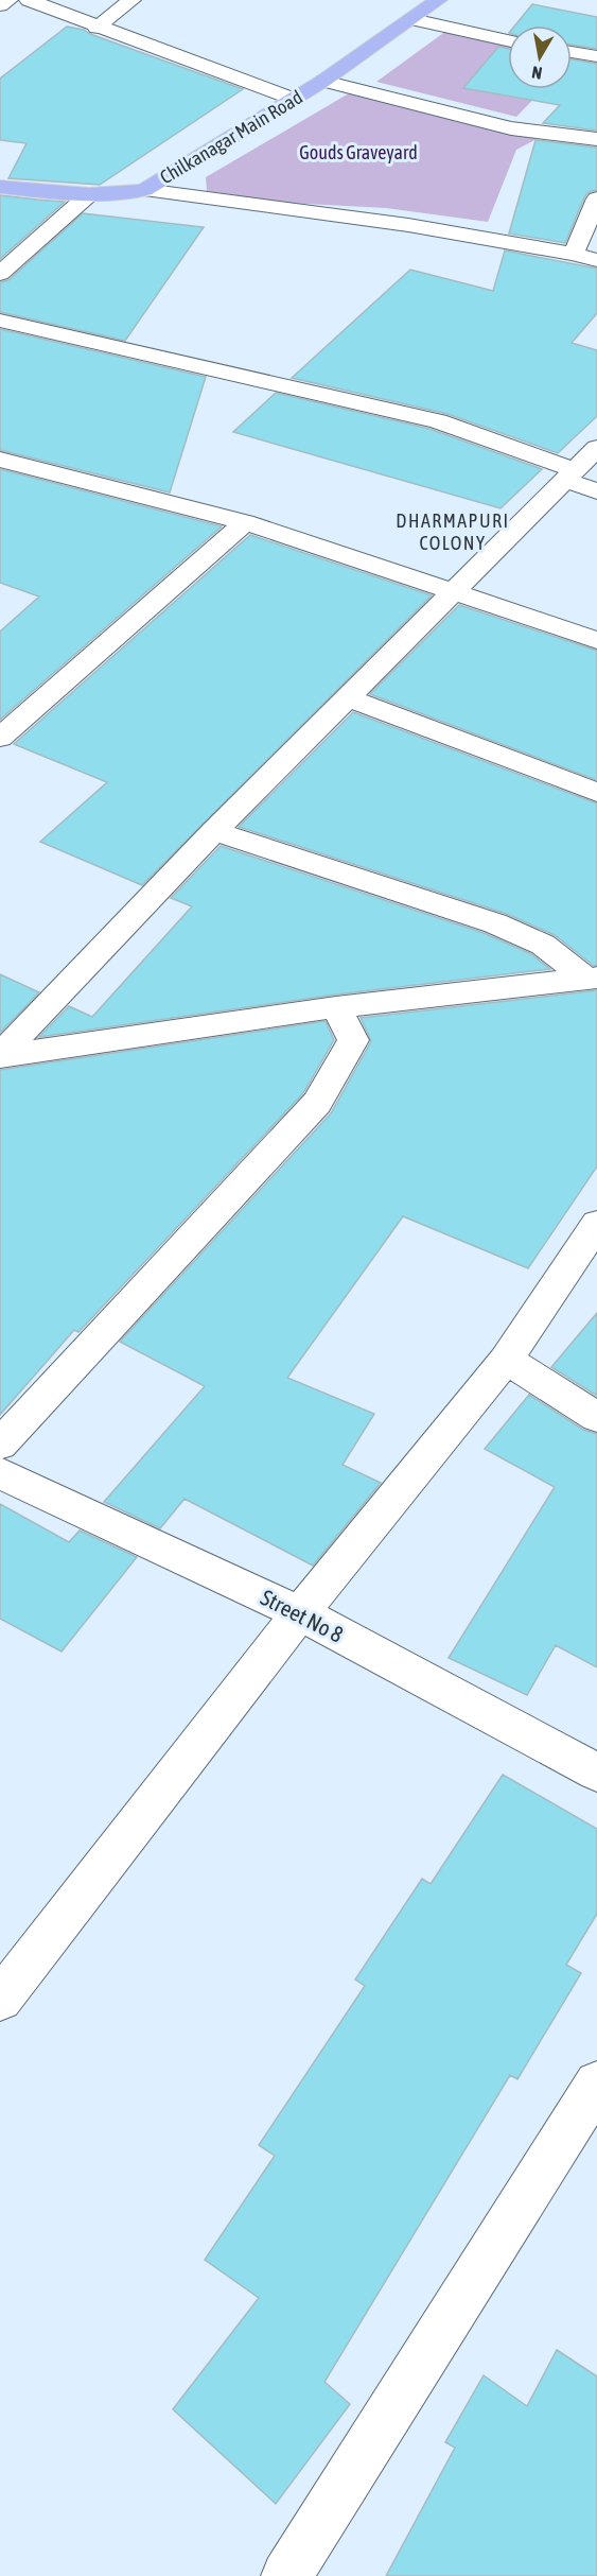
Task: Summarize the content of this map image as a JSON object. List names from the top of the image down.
{
  "streets": {
    "main road": ["Chilkanagar Main Road"],
    "street": ["Street No 8"]
  },
  "districts": ["DHARMAPURI COLONY"],
  "parks": ["Gouds Graveyard"],
  "north": "bottom"
}
